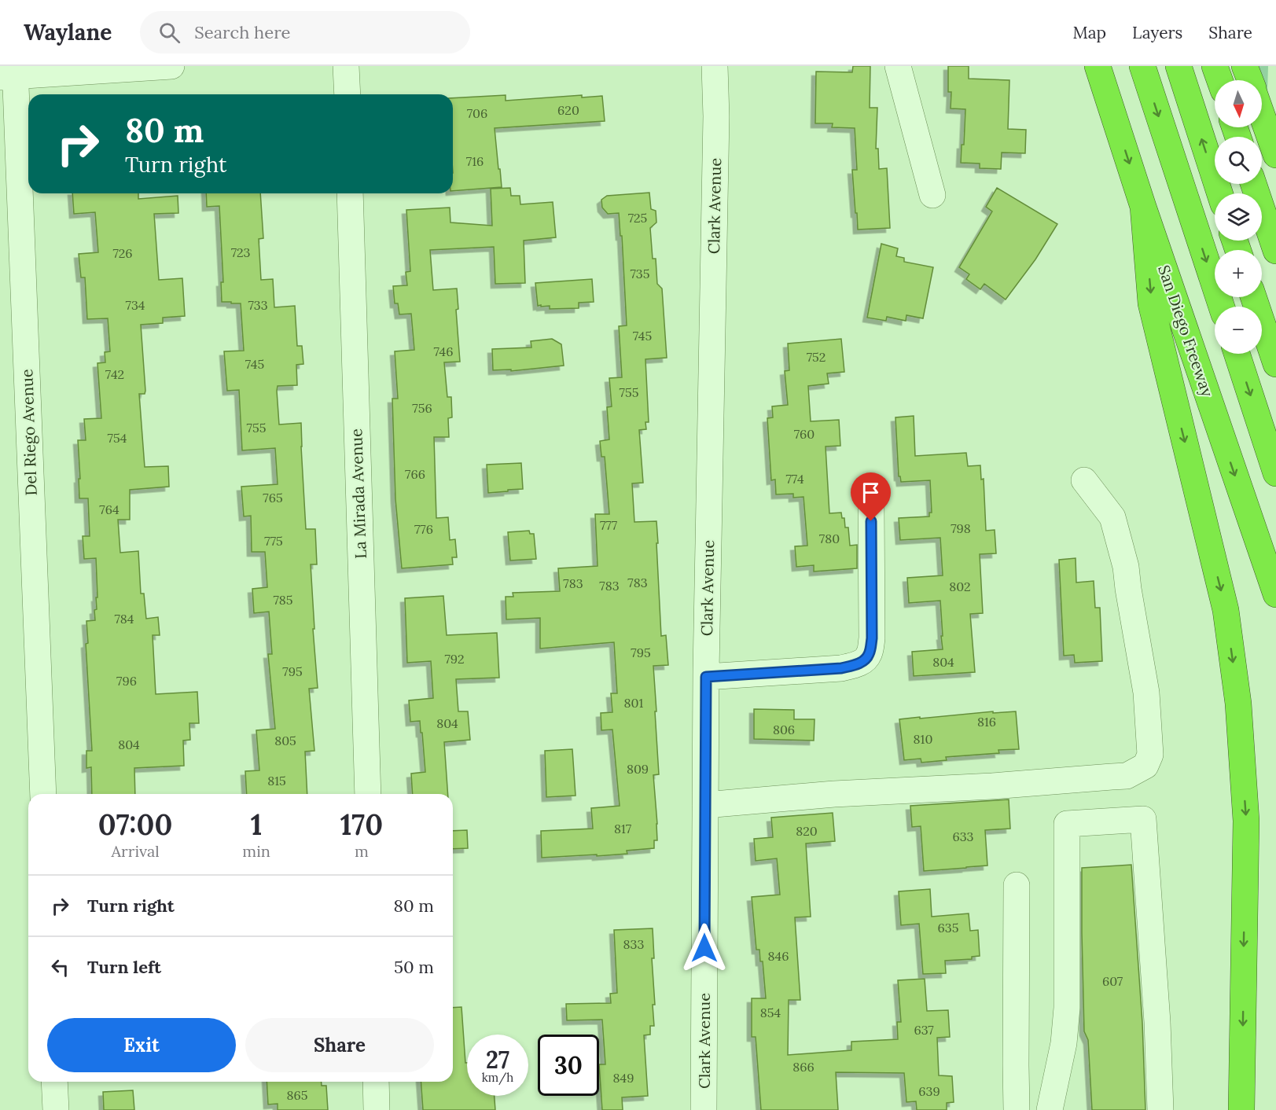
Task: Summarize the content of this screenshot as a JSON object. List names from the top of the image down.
{
  "streets": {
    "highway": ["San Diego Freeway"],
    "street": ["Clark Avenue", "Del Riego Avenue", "La Mirada Avenue"]
  },
  "house_numbers": [
    "620",
    "706",
    "716",
    "725",
    "723",
    "726",
    "735",
    "734",
    "733",
    "745",
    "746",
    "752",
    "745",
    "742",
    "755",
    "756",
    "755",
    "760",
    "754",
    "766",
    "774",
    "765",
    "764",
    "777",
    "798",
    "776",
    "780",
    "775",
    "783",
    "783",
    "783",
    "802",
    "785",
    "784",
    "795",
    "792",
    "804",
    "795",
    "796",
    "801",
    "816",
    "804",
    "806",
    "810",
    "805",
    "804",
    "809",
    "815",
    "817",
    "820",
    "633",
    "635",
    "833",
    "846",
    "607",
    "854",
    "637",
    "866",
    "849",
    "639",
    "865"
  ],
  "north": "bottom",
  "page": {
    "header": "Waylane",
    "search": "Search here",
    "nav": ["Map", "Layers", "Share"],
    "map_buttons": ["+", "−"],
    "turn": ["80 m", "Turn right"],
    "eta": [
      "07:00",
      "Arrival",
      "1",
      "min",
      "170",
      "m"
    ],
    "list": [
      {
        "name": "Turn right",
        "value": "80 m"
      },
      {
        "name": "Turn left",
        "value": "50 m"
      }
    ],
    "buttons": ["Exit", "Share"],
    "speed": "27 km/h",
    "limit": "30"
  }
}
